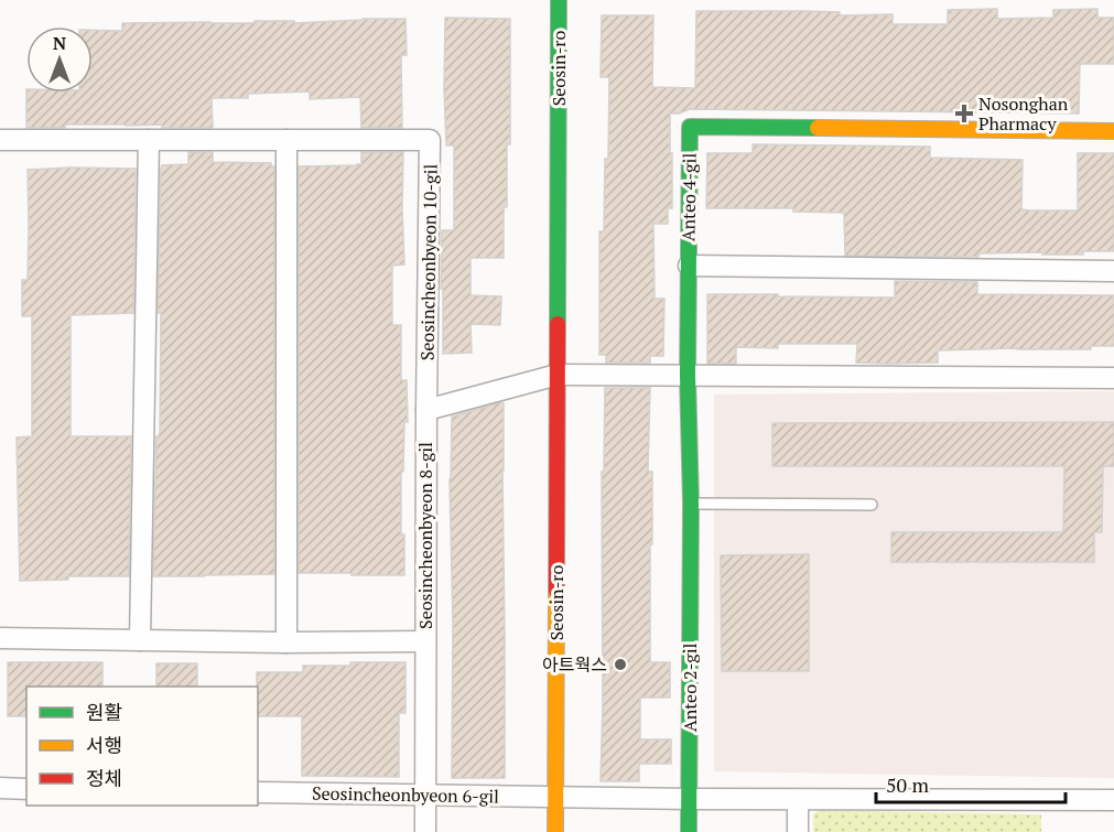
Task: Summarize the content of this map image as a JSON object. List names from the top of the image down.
{
  "streets": {
    "street": [
      "Seosin-ro",
      "Anteo 4-gil",
      "Seosincheonbyeon 10-gil",
      "Seosincheonbyeon 8-gil",
      "Anteo 2-gil",
      "Seosincheonbyeon 6-gil"
    ]
  },
  "crossings": [
    ["Seosin-ro", "Seosincheonbyeon 6-gil"],
    ["Seosincheonbyeon 10-gil", "Seosincheonbyeon 8-gil"]
  ],
  "places": {
    "health": ["Nosonghan Pharmacy"],
    "other": ["아트웍스"]
  },
  "legend": ["원활", "서행", "정체"],
  "scale_bar": "50 m",
  "north": "top"
}
